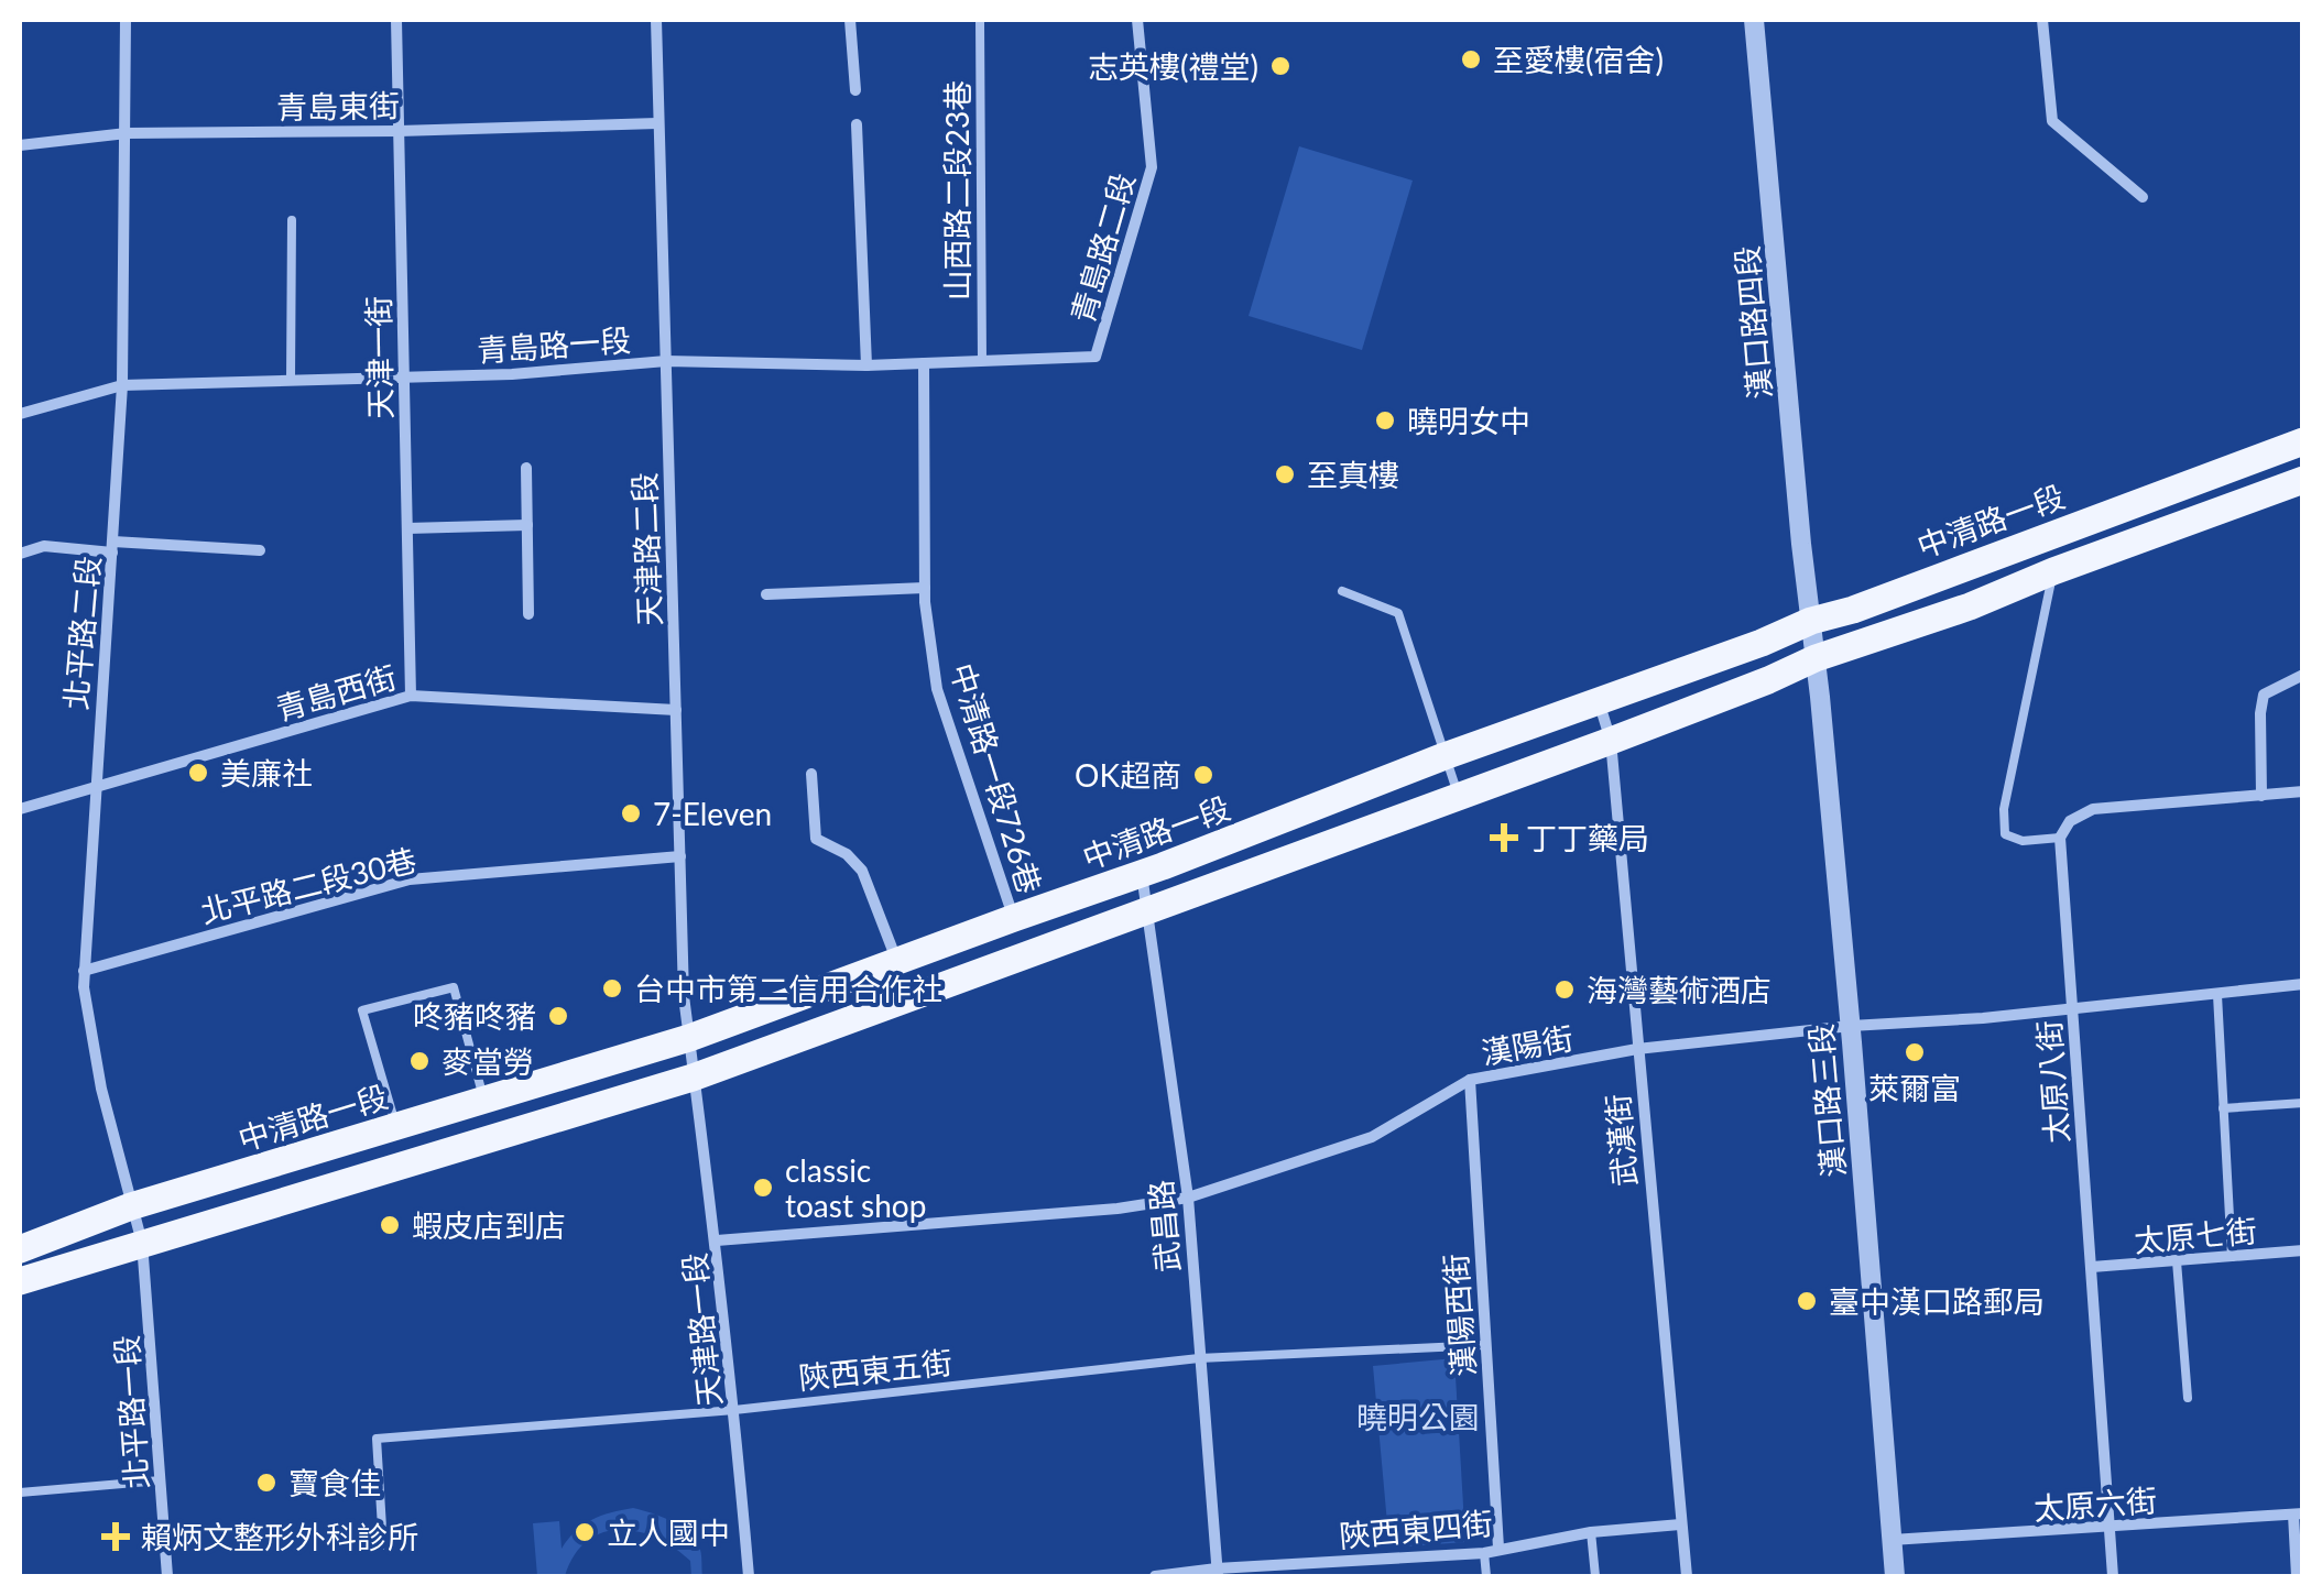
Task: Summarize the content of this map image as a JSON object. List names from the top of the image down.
{
  "streets": {
    "main road": ["中清路一段"],
    "street": [
      "青島東街",
      "青島路二段",
      "漢口路四段",
      "青島路一段",
      "天津一街",
      "天津路二段",
      "北平路二段",
      "青島西街",
      "中清路一段726巷",
      "北平路二段30巷",
      "漢陽街",
      "太原八街",
      "漢口路三段",
      "武漢街",
      "武昌路",
      "太原七街",
      "漢陽西街",
      "天津路一段",
      "北平路一段",
      "太原六街",
      "陜西東四街"
    ],
    "lane": ["山西路二段23巷", "陝西東五街"]
  },
  "crossings": [
    ["青島東街", "天津一街"],
    ["青島東街", "天津路二段"],
    ["青島東街", "北平路二段"],
    ["山西路二段23巷", "青島路一段"],
    ["青島路二段", "青島路一段"],
    ["漢口路四段", "中清路一段"],
    ["漢口路四段", "漢口路三段"],
    ["青島路一段", "天津一街"],
    ["青島路一段", "天津路二段"],
    ["青島路一段", "北平路二段"],
    ["青島路一段", "中清路一段726巷"],
    ["天津一街", "青島西街"],
    ["中清路一段", "天津路二段"],
    ["中清路一段", "北平路二段"],
    ["中清路一段", "中清路一段726巷"],
    ["中清路一段", "漢口路三段"],
    ["中清路一段", "武漢街"],
    ["中清路一段", "武昌路"],
    ["天津路二段", "青島西街"],
    ["天津路二段", "北平路二段30巷"],
    ["天津路二段", "天津路一段"],
    ["北平路二段", "青島西街"],
    ["北平路二段", "北平路二段30巷"],
    ["北平路二段", "北平路一段"],
    ["漢陽街", "太原八街"],
    ["漢陽街", "漢口路三段"],
    ["漢陽街", "武漢街"],
    ["漢陽街", "武昌路"],
    ["漢陽街", "漢陽西街"],
    ["漢陽街", "天津路一段"],
    ["太原八街", "太原七街"],
    ["太原八街", "太原六街"],
    ["漢口路三段", "太原六街"],
    ["武漢街", "陜西東四街"],
    ["武昌路", "陝西東五街"],
    ["武昌路", "陜西東四街"],
    ["漢陽西街", "陝西東五街"],
    ["漢陽西街", "陜西東四街"],
    ["天津路一段", "陝西東五街"]
  ],
  "parks": ["曉明公園"],
  "places": {
    "other": [
      "至愛樓(宿舍)",
      "志英樓(禮堂)",
      "曉明女中",
      "至真樓",
      "美廉社",
      "OK超商",
      "7-Eleven",
      "台中市第二信用合作社",
      "海灣藝術酒店",
      "咚豬咚豬",
      "萊爾富",
      "麥當勞",
      "classic toast shop",
      "蝦皮店到店",
      "臺中漢口路郵局",
      "寶食佳",
      "立人國中"
    ],
    "health": ["丁丁藥局", "賴炳文整形外科診所"]
  }
}
